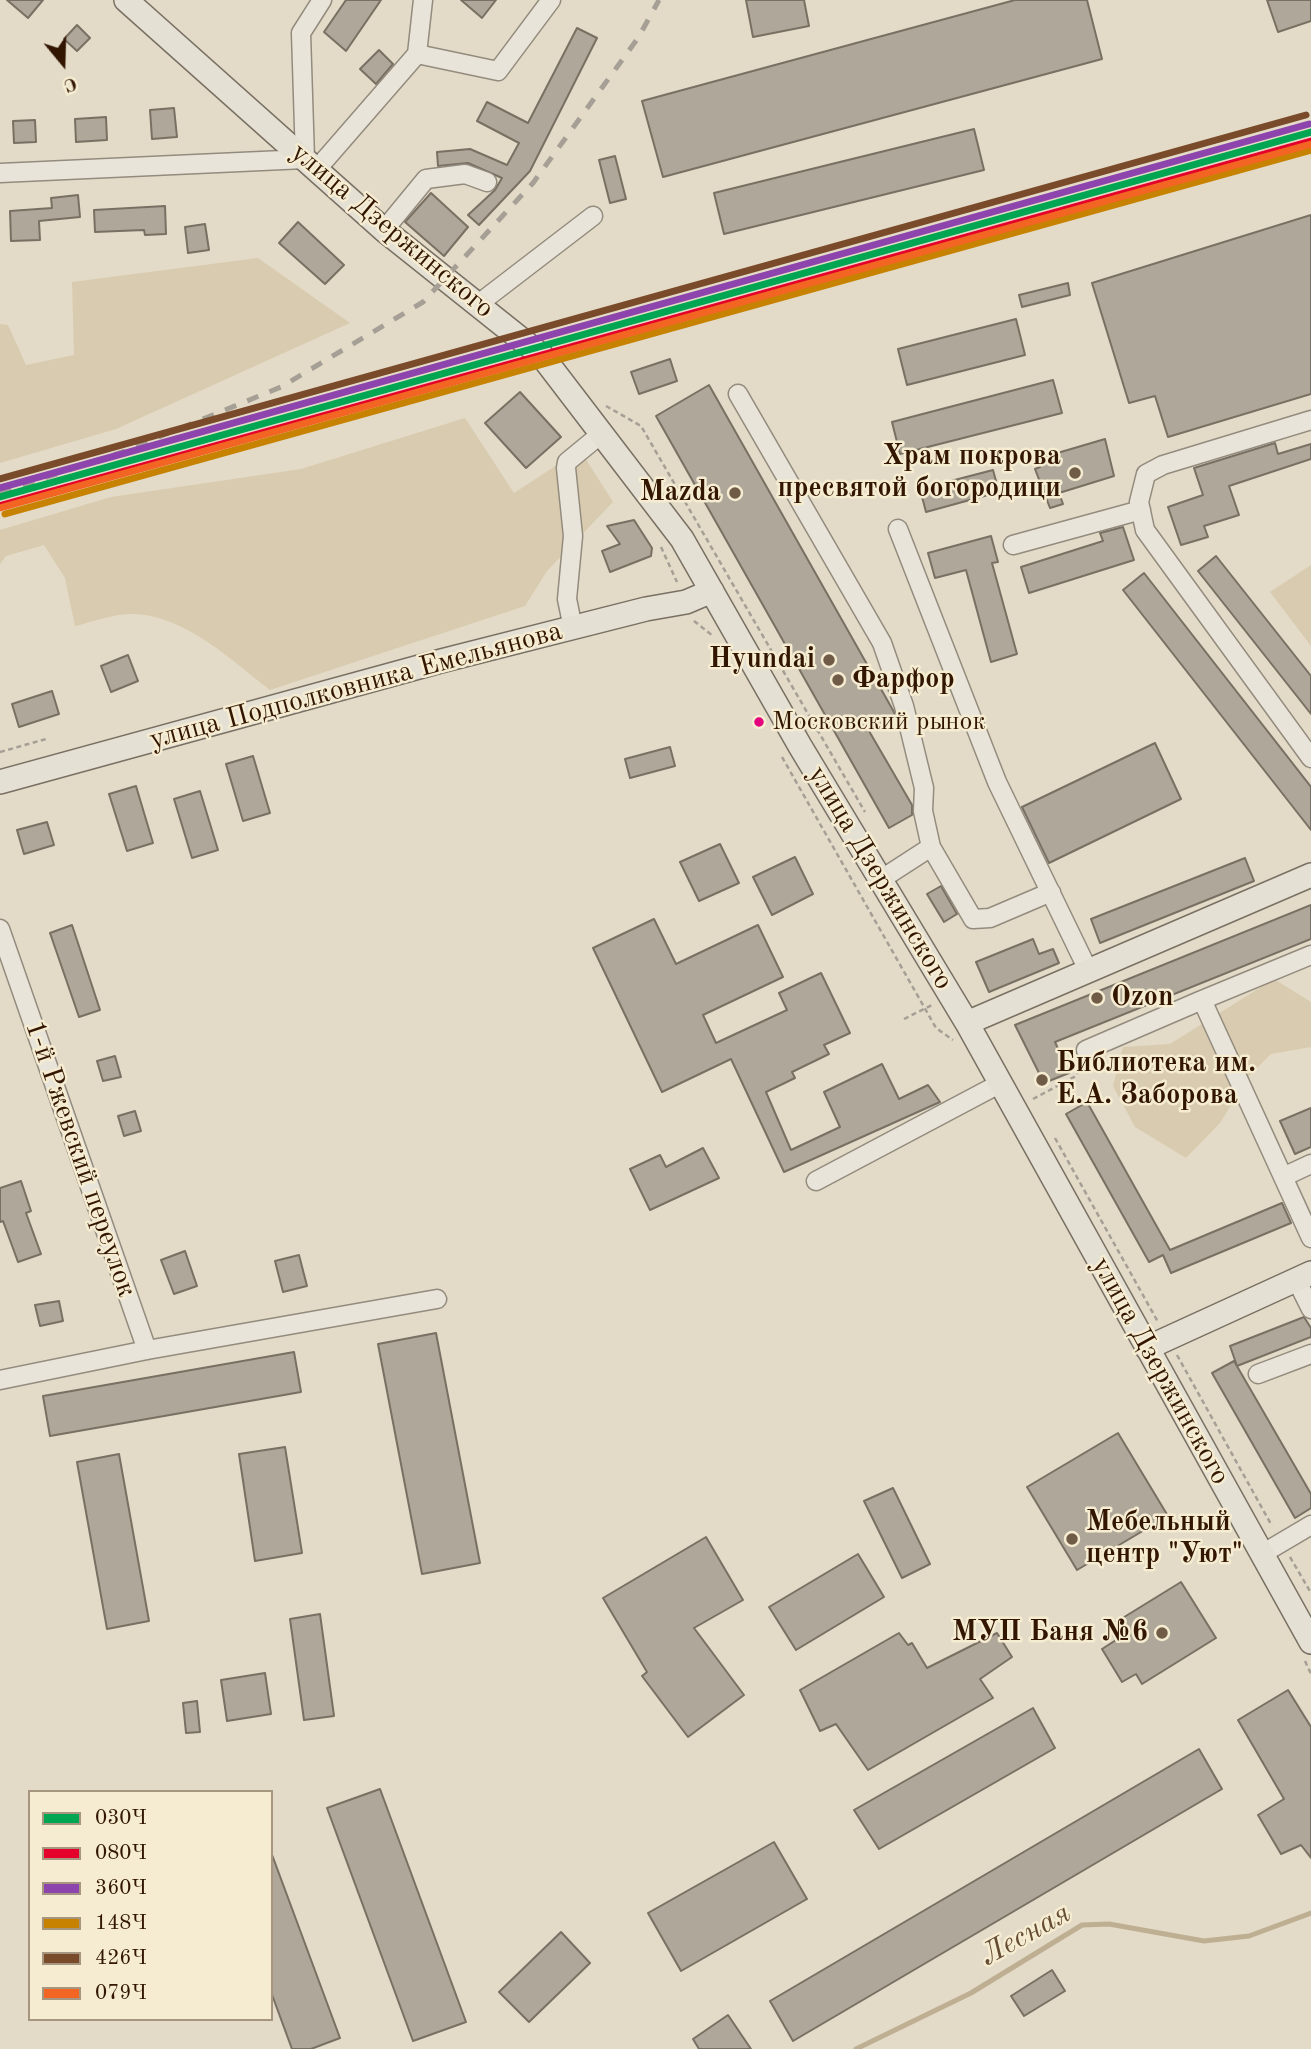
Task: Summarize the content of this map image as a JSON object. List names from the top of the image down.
{
  "streets": {
    "main road": ["улица Дзержинского", "улица Подполковника Емельянова"],
    "street": ["1-й Ржевский переулок"]
  },
  "crossings": [
    ["улица Дзержинского", "улица Подполковника Емельянова"]
  ],
  "water": ["Лесная"],
  "places": [
    "Храм покрова пресвятой богородици",
    "Mazda",
    "Hyundai",
    "Фарфор",
    "Московский рынок",
    "Ozon",
    "Библиотека им. Е.А. Заборова",
    "Мебельный центр \"Уют\"",
    "МУП Баня №6"
  ],
  "lines": [
    "transit line 426Ч",
    "transit line 360Ч",
    "transit line 030Ч",
    "transit line 080Ч",
    "transit line 079Ч",
    "transit line 148Ч"
  ],
  "legend": [
    "030Ч",
    "080Ч",
    "360Ч",
    "148Ч",
    "426Ч",
    "079Ч"
  ],
  "north": "bottom"
}
